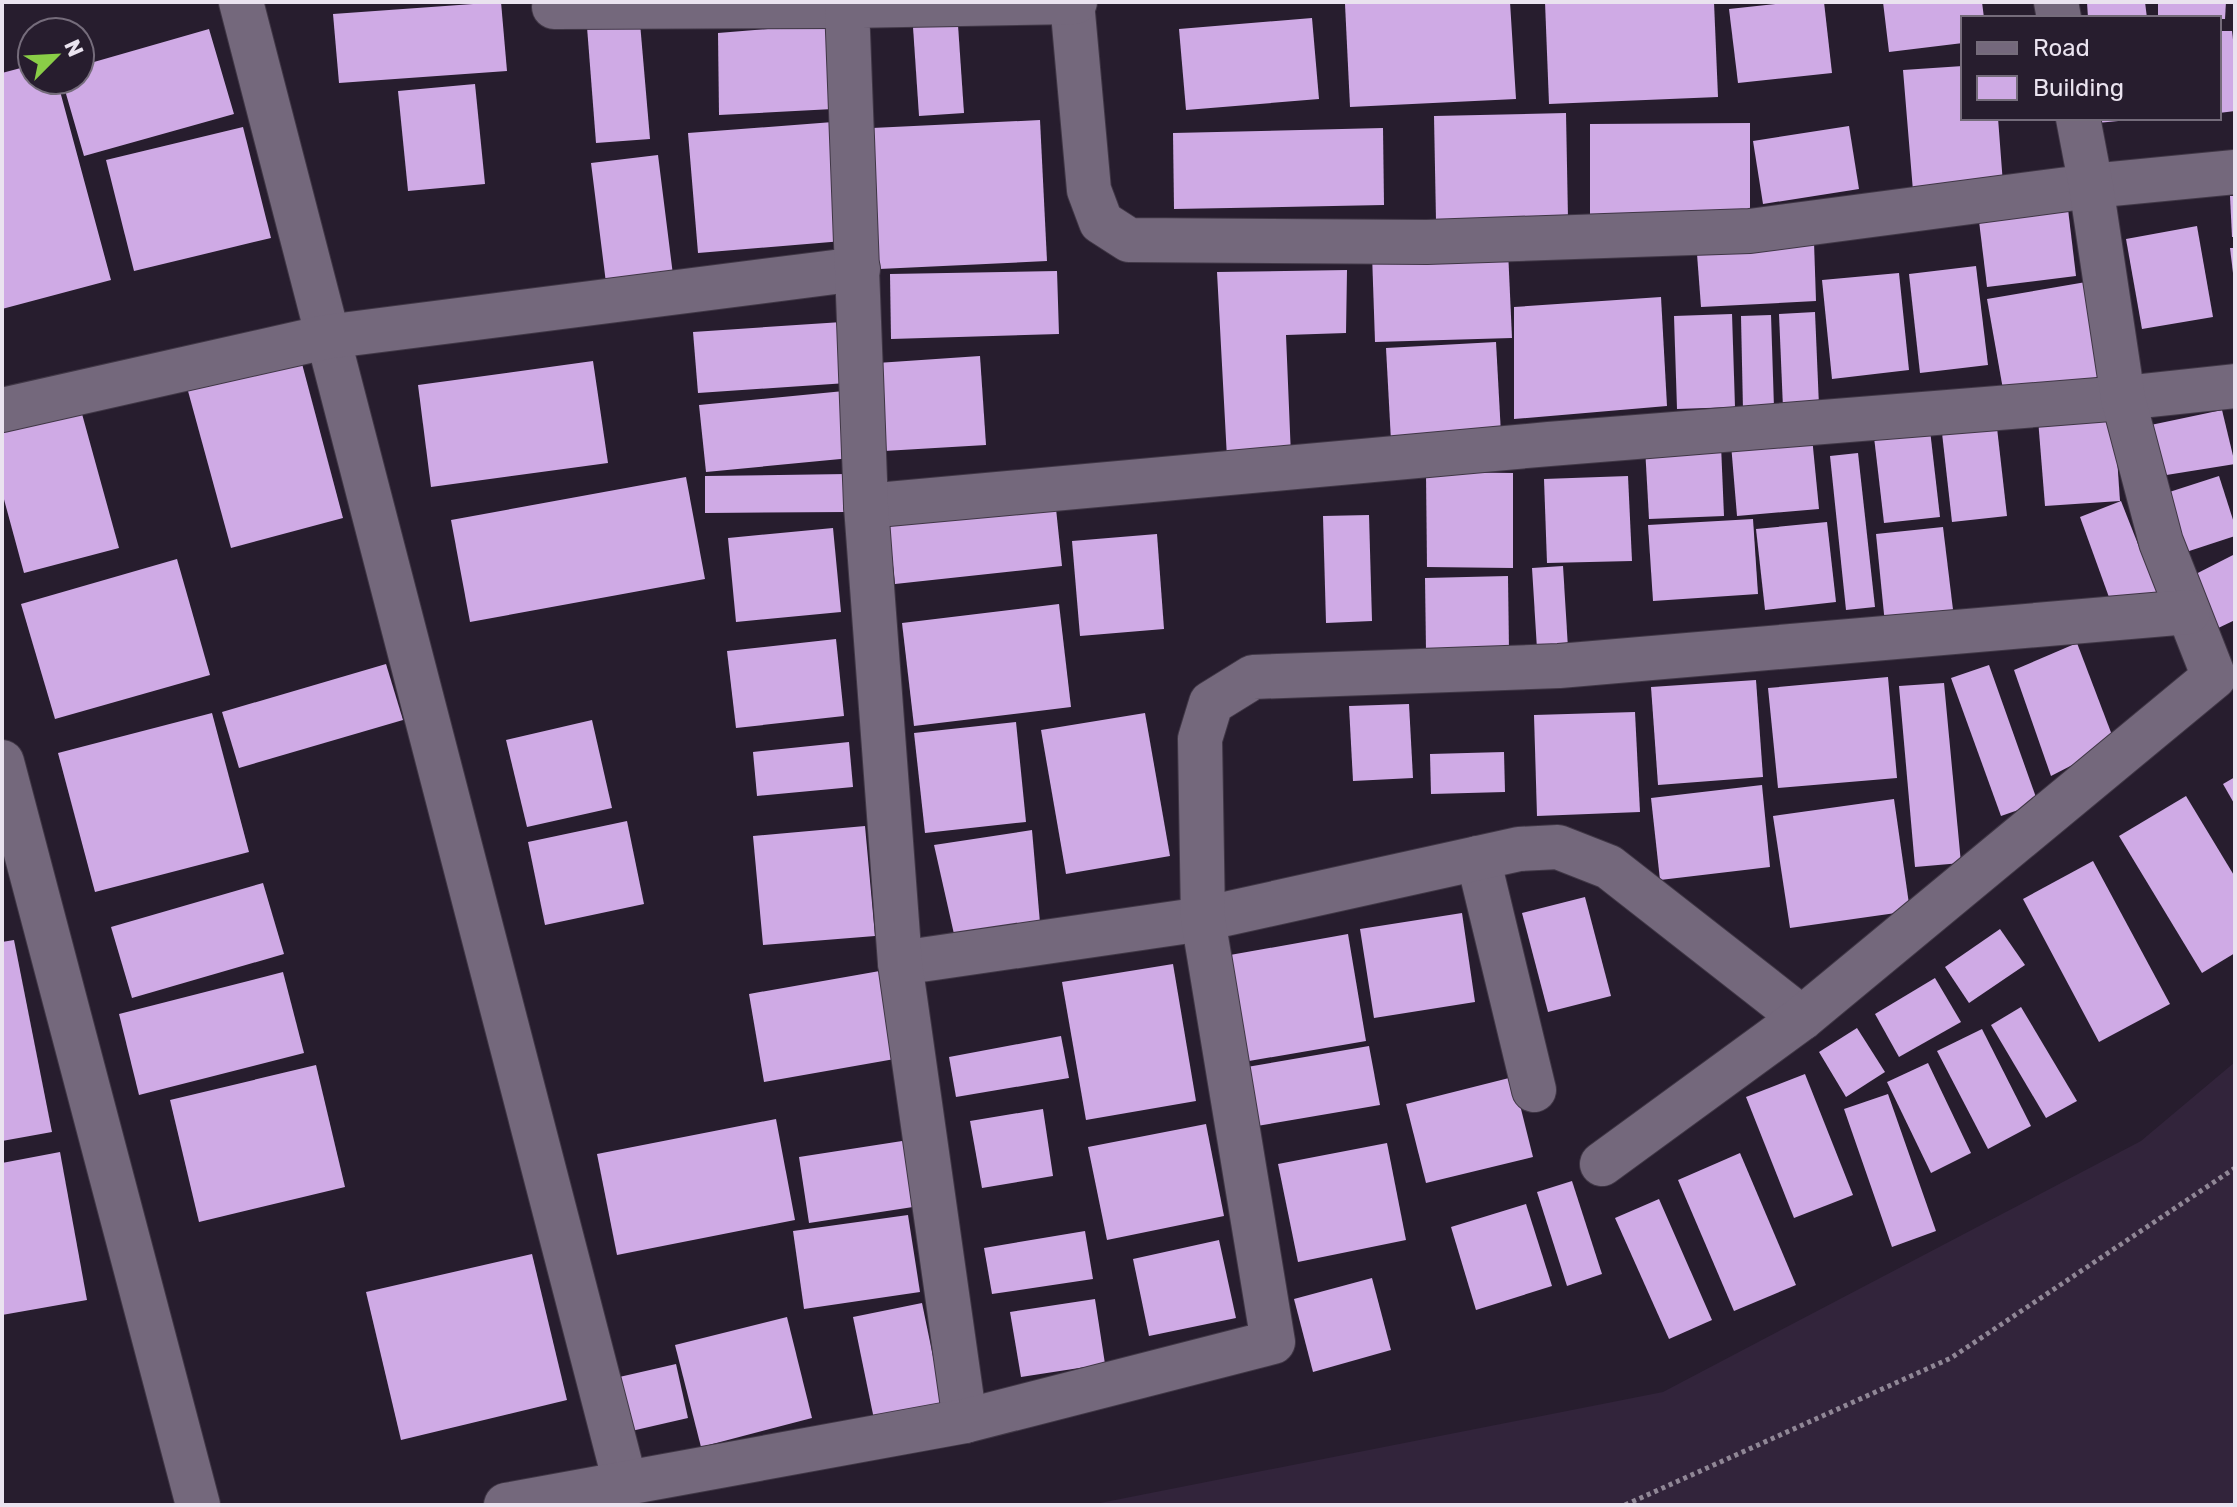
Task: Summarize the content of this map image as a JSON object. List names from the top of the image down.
{
  "legend": ["Road", "Building"],
  "north": "top right"
}
